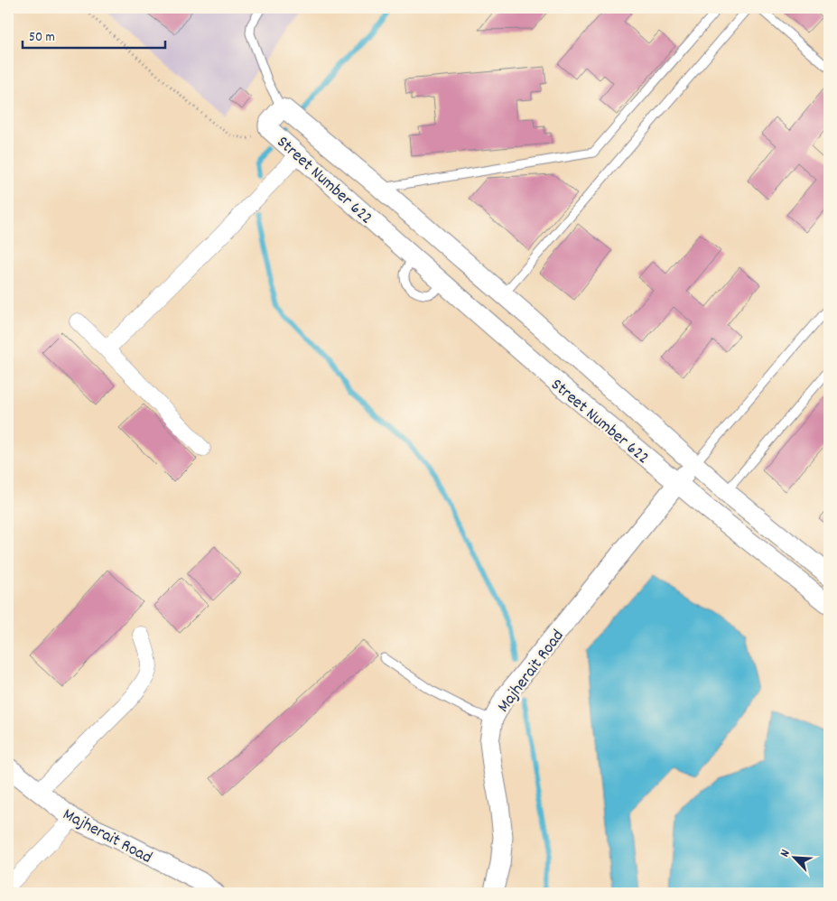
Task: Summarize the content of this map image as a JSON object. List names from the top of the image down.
{
  "streets": {
    "street": ["Street Number 622", "Majherait Road"]
  },
  "crossings": [
    ["Street Number 622", "Majherait Road"]
  ],
  "scale_bar": "50 m",
  "north": "top left"
}
